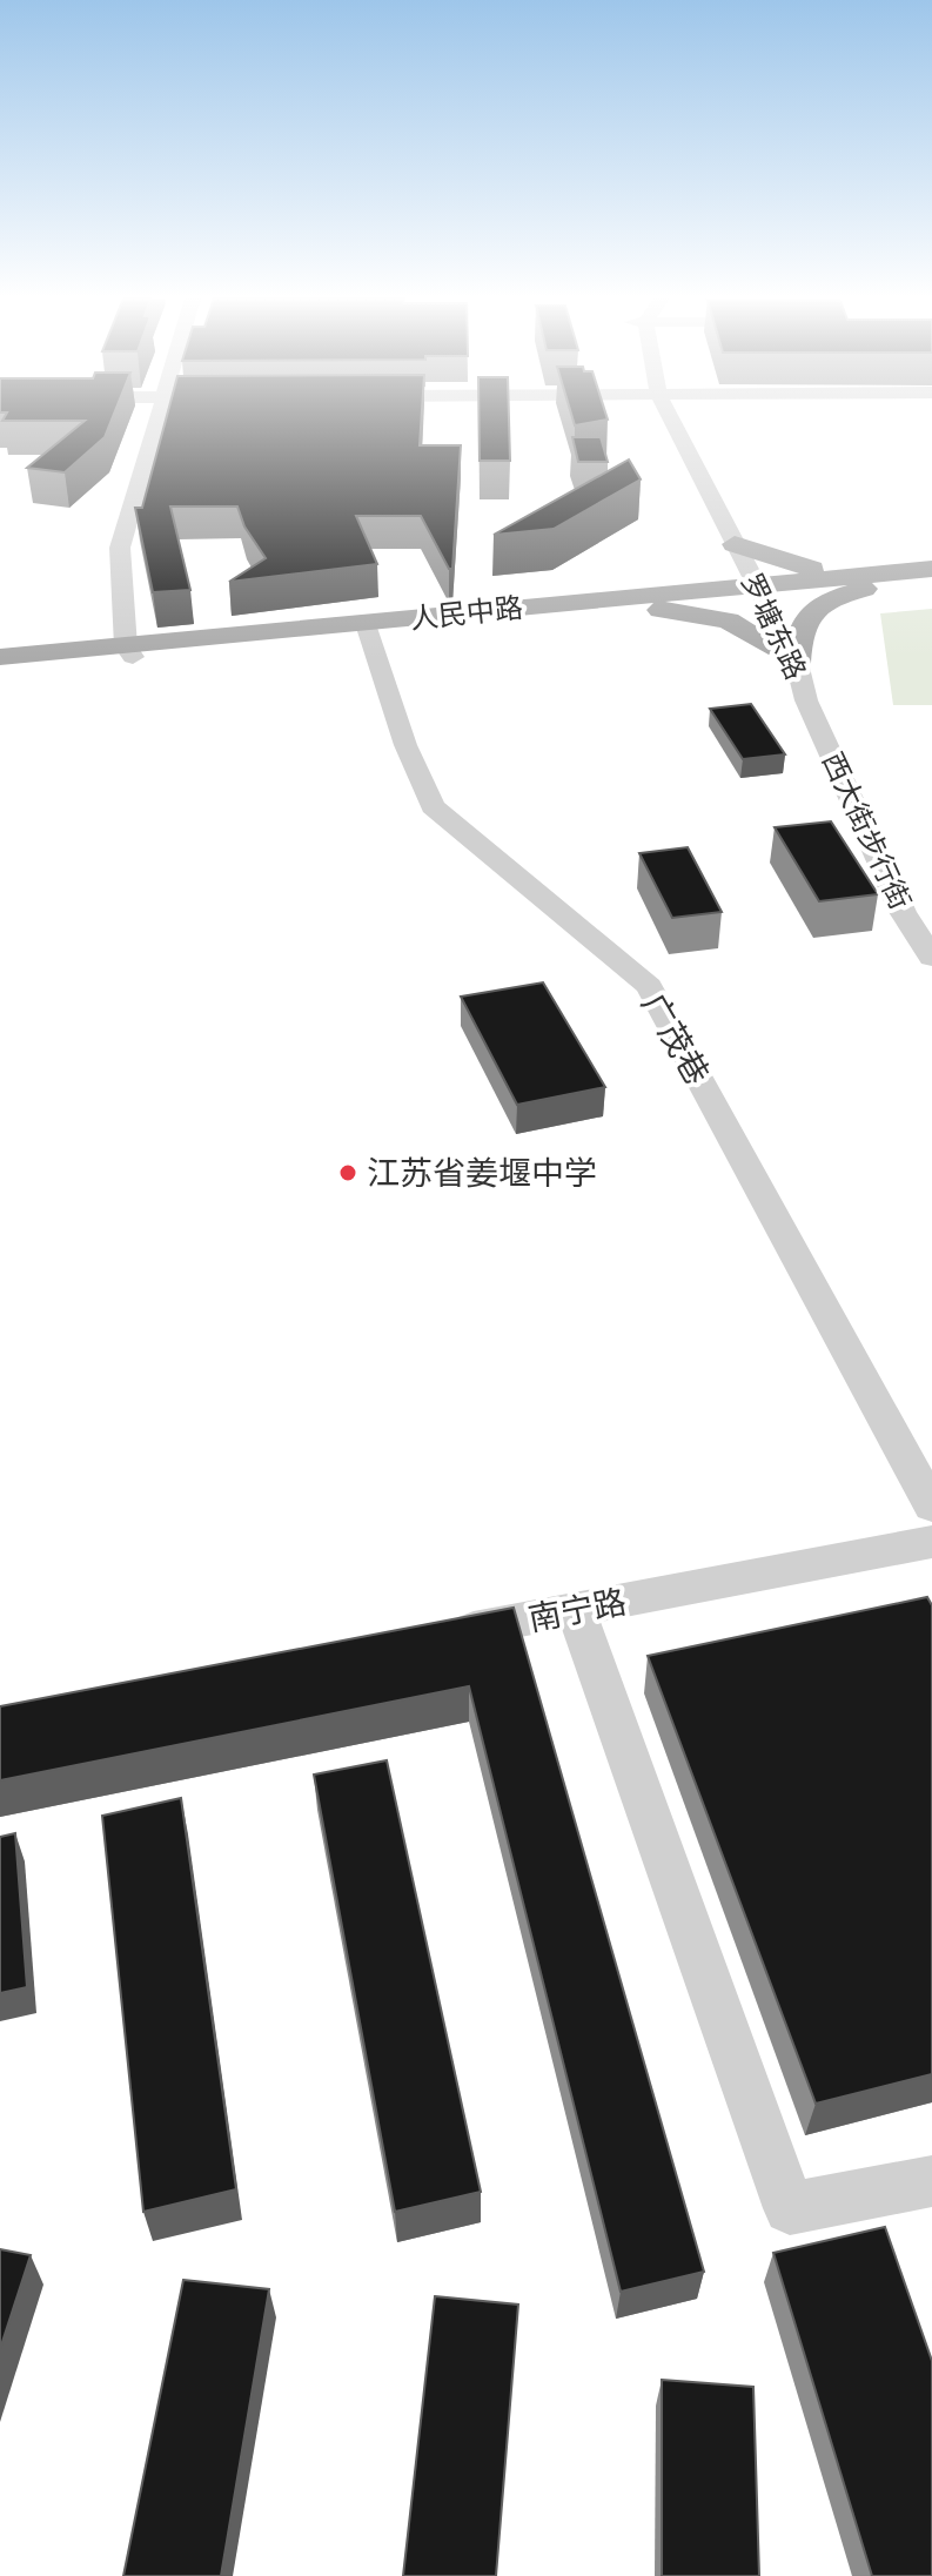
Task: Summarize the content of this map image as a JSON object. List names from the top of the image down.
{
  "streets": {
    "main road": ["人民中路"],
    "street": [
      "罗塘东路",
      "西大街步行街",
      "广茂巷",
      "南宁路"
    ]
  },
  "crossings": [
    ["人民中路", "罗塘东路"],
    ["人民中路", "广茂巷"],
    ["罗塘东路", "西大街步行街"]
  ],
  "places": ["江苏省姜堰中学"]
}
